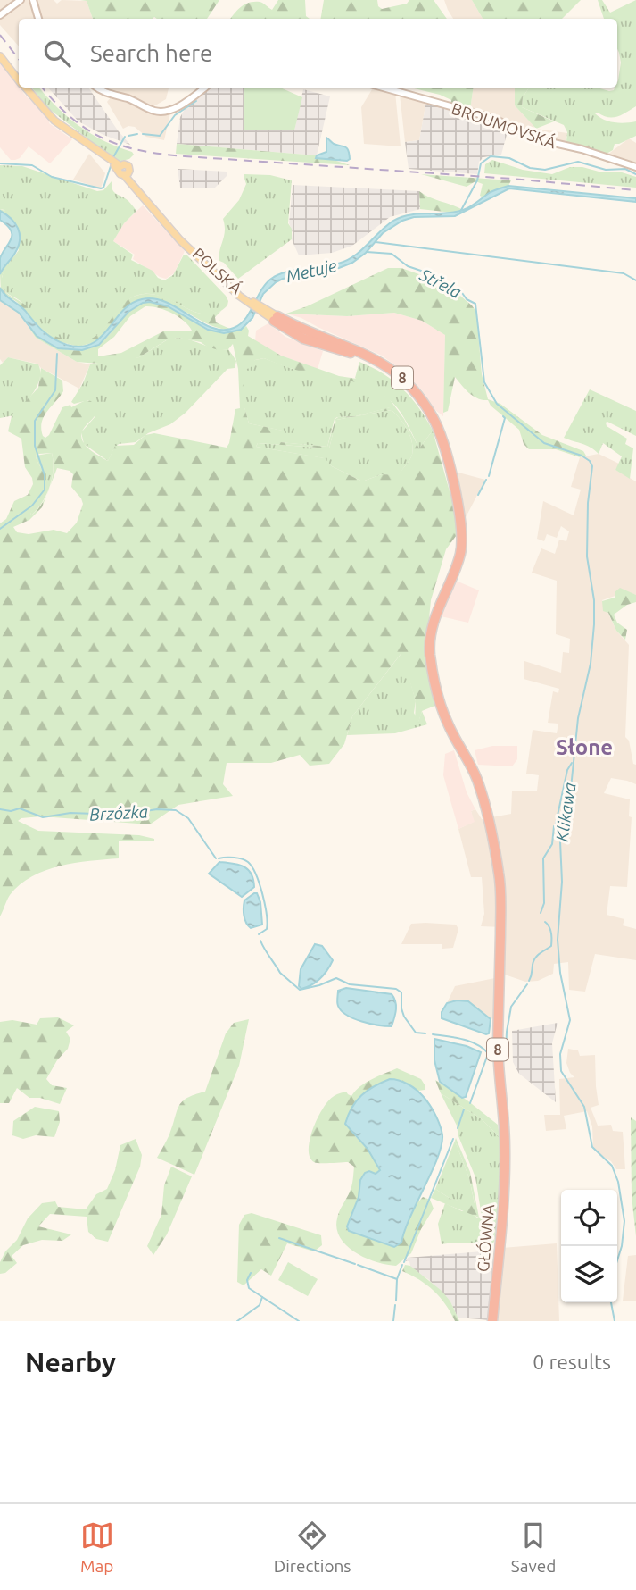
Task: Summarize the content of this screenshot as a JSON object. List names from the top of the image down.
{
  "streets": {
    "highway": ["8", "GŁÓWNA"],
    "main road": ["BROUMOVSKÁ", "POLSKÁ"]
  },
  "crossings": [
    ["POLSKÁ", "GŁÓWNA"]
  ],
  "districts": ["Słone"],
  "water": [
    "Metuje",
    "Střela",
    "Klikawa",
    "Brzózka"
  ],
  "page": {
    "search": "Search here",
    "heading": ["Nearby", "0 results"],
    "nav": ["Map", "Directions", "Saved"]
  }
}
